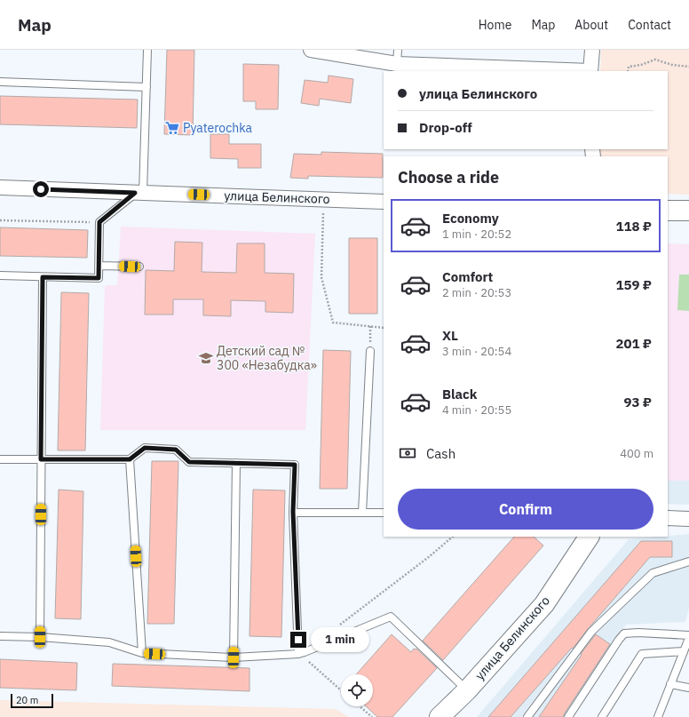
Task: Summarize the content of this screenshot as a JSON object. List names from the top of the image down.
{
  "streets": {
    "street": ["улица Белинского"]
  },
  "places": {
    "supermarket": ["Pyaterochka"],
    "school or university": ["Детский сад № 300 «Незабудка»"]
  },
  "scale_bar": "20 m",
  "page": {
    "header": "Map",
    "nav": [
      "Home",
      "Map",
      "About",
      "Contact"
    ],
    "banner": ["улица Белинского", "Drop-off"],
    "heading": "Choose a ride",
    "list": [
      {
        "name": "Economy",
        "note": "1 min · 20:52",
        "value": "118 ₽"
      },
      {
        "name": "Comfort",
        "note": "2 min · 20:53",
        "value": "159 ₽"
      },
      {
        "name": "XL",
        "note": "3 min · 20:54",
        "value": "201 ₽"
      },
      {
        "name": "Black",
        "note": "4 min · 20:55",
        "value": "93 ₽"
      }
    ],
    "pay": ["Cash", "400 m"],
    "buttons": "Confirm",
    "bubble": "1 min",
    "scale": "20 m"
  }
}
